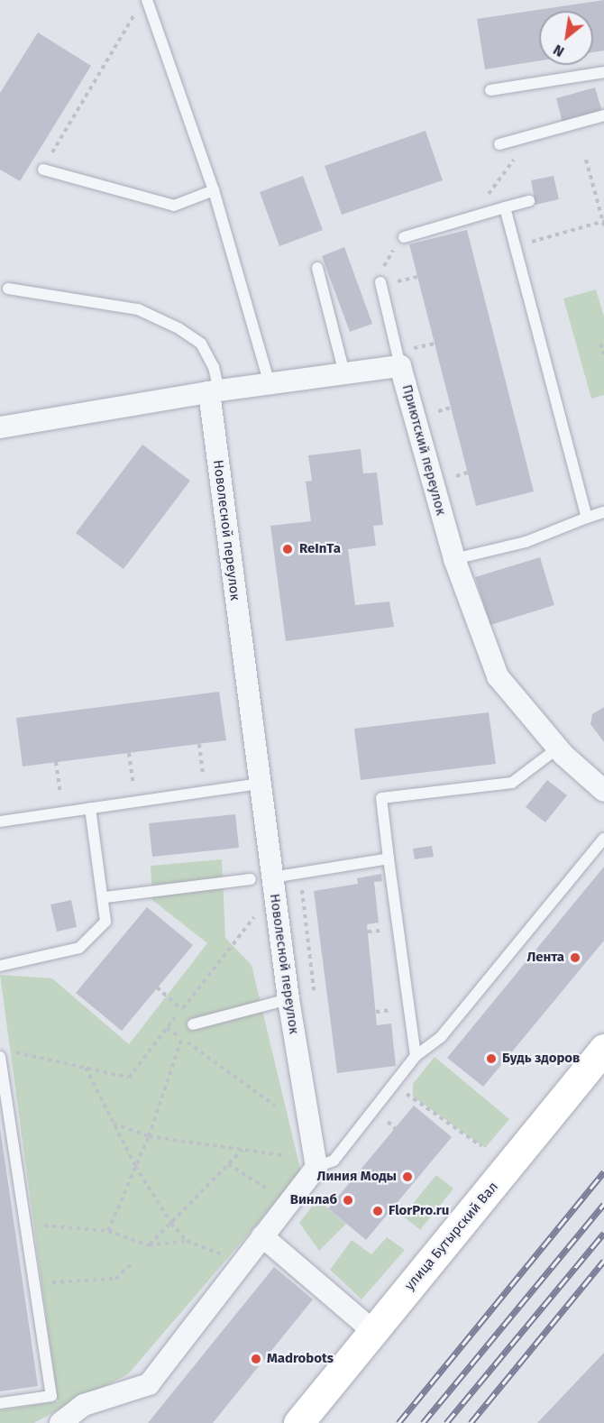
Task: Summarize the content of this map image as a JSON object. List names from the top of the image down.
{
  "streets": {
    "street": ["Приютский переулок", "Новолесной переулок", "улица Бутырский Вал"]
  },
  "crossings": [
    ["Приютский переулок", "Новолесной переулок"]
  ],
  "places": [
    "ReInTa",
    "Лента",
    "Будь здоров",
    "Линия Моды",
    "Винлаб",
    "FlorPro.ru",
    "Madrobots"
  ],
  "north": "bottom left"
}
